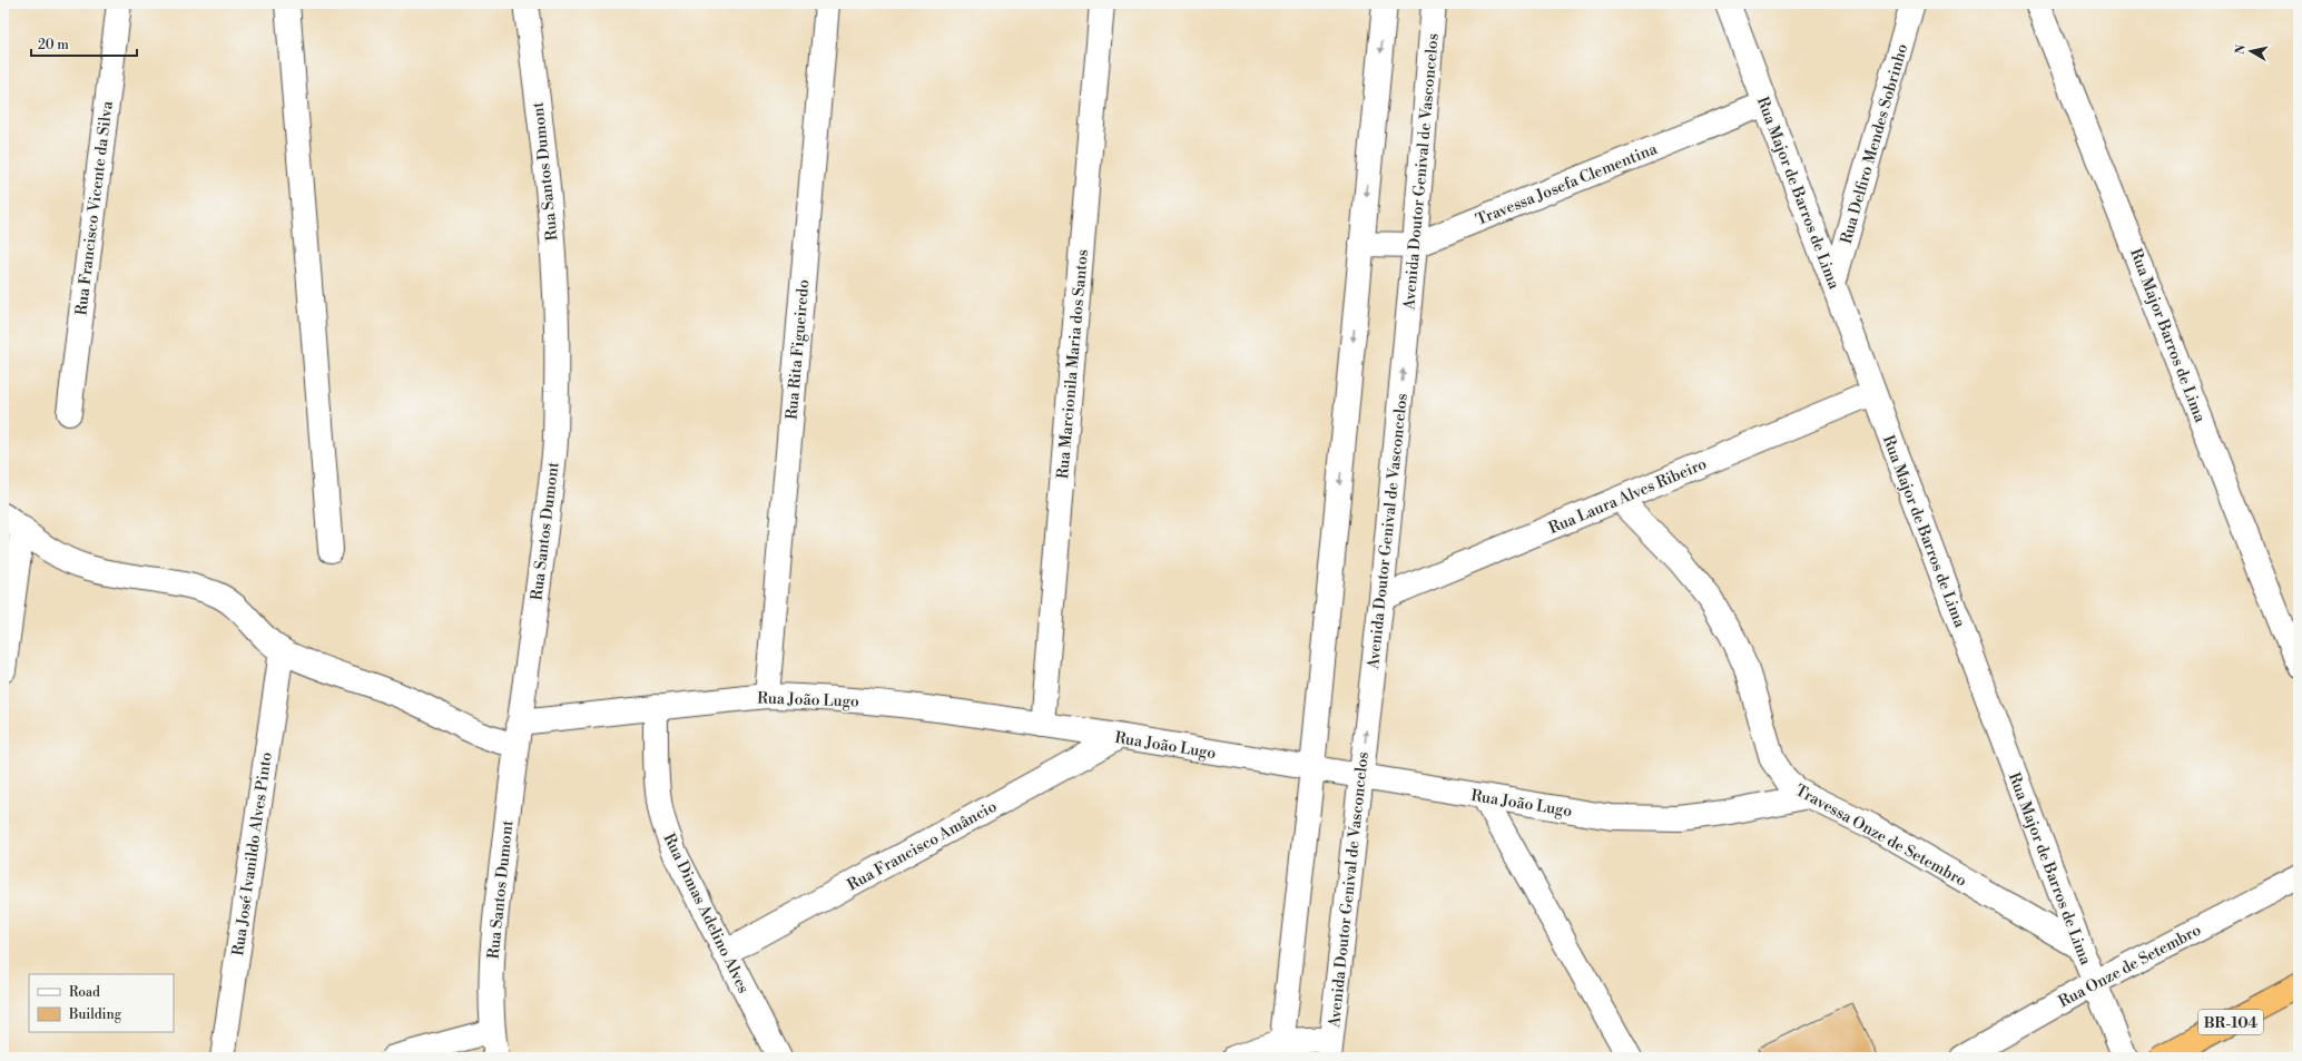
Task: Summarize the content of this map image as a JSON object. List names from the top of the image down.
{
  "streets": {
    "highway": ["BR-104"],
    "street": [
      "Rua Delfiro Mendes Sobrinho",
      "Rua Santos Dumont",
      "Avenida Doutor Genival de Vasconcelos",
      "Travessa Josefa Clementina",
      "Rua Major de Barros de Lima",
      "Rua Francisco Vicente da Silva",
      "Rua Major Barros de Lima",
      "Rua Rita Figueiredo",
      "Rua Marcionila Maria dos Santos",
      "Rua Laura Alves Ribeiro",
      "Rua João Lugo",
      "Travessa Onze de Setembro",
      "Rua Francisco Amâncio",
      "Rua José Ivanildo Alves Pinto",
      "Rua Dimas Adelino Alves",
      "Rua Onze de Setembro"
    ]
  },
  "crossings": [
    ["Rua Delfiro Mendes Sobrinho", "Rua Major de Barros de Lima"],
    ["Rua Santos Dumont", "Rua João Lugo"],
    ["Avenida Doutor Genival de Vasconcelos", "Travessa Josefa Clementina"],
    ["Avenida Doutor Genival de Vasconcelos", "Rua Laura Alves Ribeiro"],
    ["Avenida Doutor Genival de Vasconcelos", "Rua João Lugo"],
    ["Travessa Josefa Clementina", "Rua Major de Barros de Lima"],
    ["Rua Major de Barros de Lima", "Rua Laura Alves Ribeiro"],
    ["Rua Major de Barros de Lima", "Travessa Onze de Setembro"],
    ["Rua Major de Barros de Lima", "Rua Onze de Setembro"],
    ["Rua Rita Figueiredo", "Rua João Lugo"],
    ["Rua Marcionila Maria dos Santos", "Rua João Lugo"],
    ["Rua Laura Alves Ribeiro", "Travessa Onze de Setembro"],
    ["Rua João Lugo", "Travessa Onze de Setembro"],
    ["Rua João Lugo", "Rua Francisco Amâncio"],
    ["Rua João Lugo", "Rua José Ivanildo Alves Pinto"],
    ["Rua João Lugo", "Rua Dimas Adelino Alves"],
    ["Rua Francisco Amâncio", "Rua Dimas Adelino Alves"]
  ],
  "legend": ["Road", "Building"],
  "scale_bar": "20 m",
  "north": "left"
}
